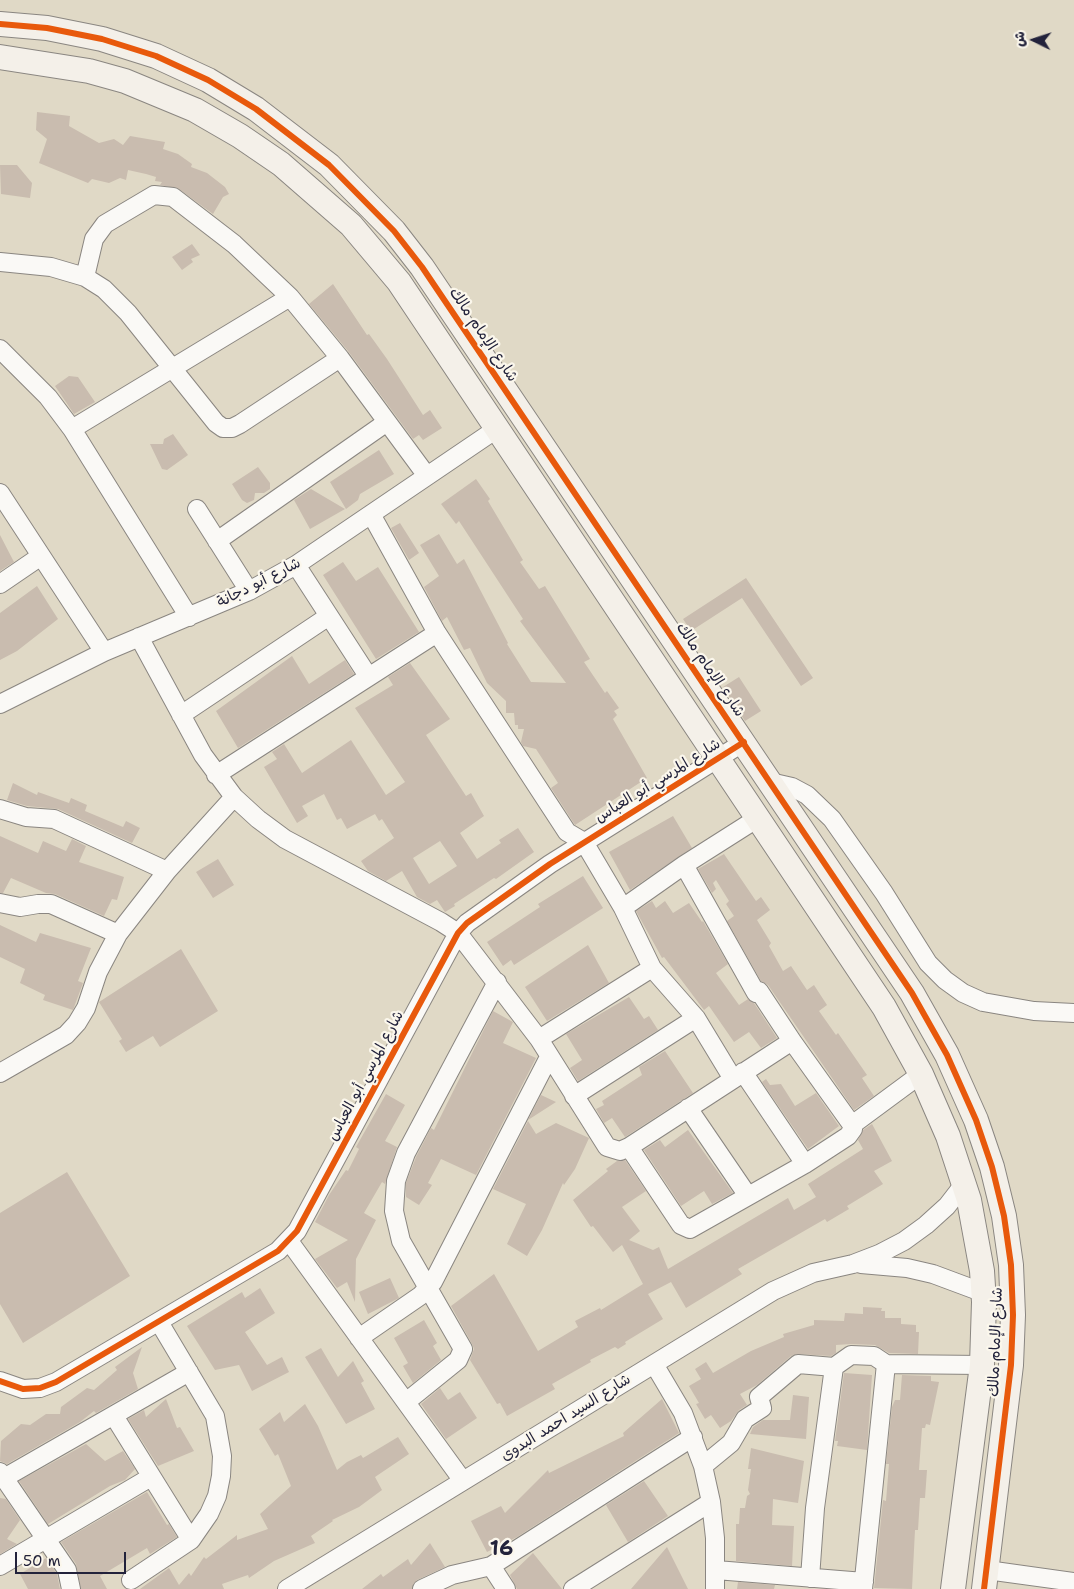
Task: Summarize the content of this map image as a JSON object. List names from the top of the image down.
{
  "streets": {
    "street": [
      "شارع الإمام مالك",
      "شارع أبو دجانة",
      "شارع المرسي أبو العباس",
      "شارع السيد احمد البدوى"
    ]
  },
  "crossings": [
    ["شارع الإمام مالك", "شارع أبو دجانة"],
    ["شارع الإمام مالك", "شارع المرسي أبو العباس"],
    ["شارع الإمام مالك", "شارع السيد احمد البدوى"]
  ],
  "districts": ["16"],
  "scale_bar": "50 m",
  "north": "left"
}
